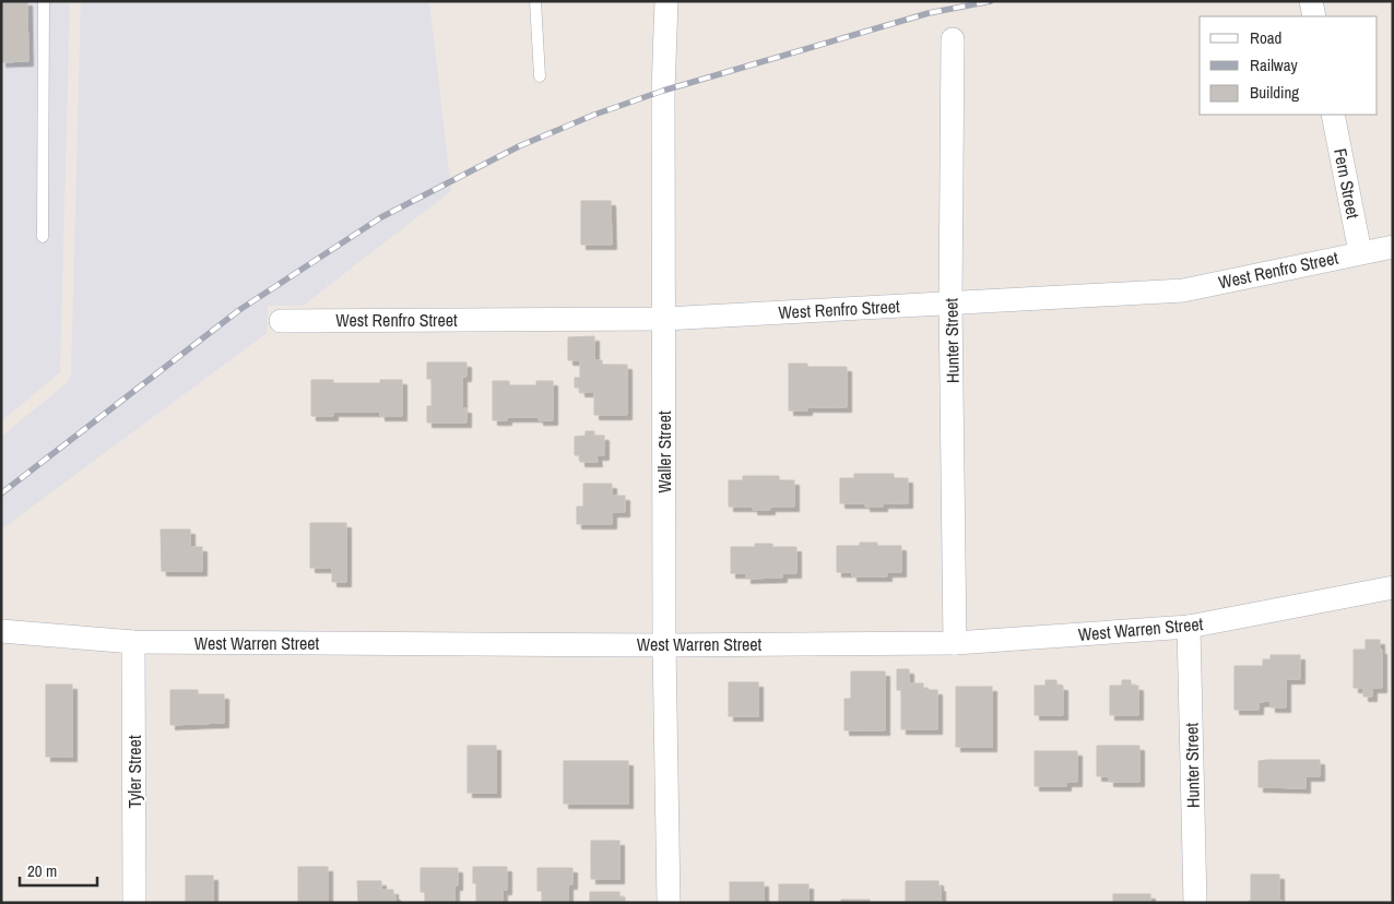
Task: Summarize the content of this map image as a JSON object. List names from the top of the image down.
{
  "streets": {
    "street": [
      "Fern Street",
      "West Renfro Street",
      "Hunter Street",
      "Waller Street",
      "West Warren Street",
      "Tyler Street"
    ]
  },
  "crossings": [
    ["Fern Street", "West Renfro Street"],
    ["West Renfro Street", "Hunter Street"],
    ["West Renfro Street", "Waller Street"],
    ["Hunter Street", "West Warren Street"],
    ["Waller Street", "West Warren Street"],
    ["West Warren Street", "Tyler Street"]
  ],
  "legend": ["Road", "Railway", "Building"],
  "scale_bar": "20 m"
}
